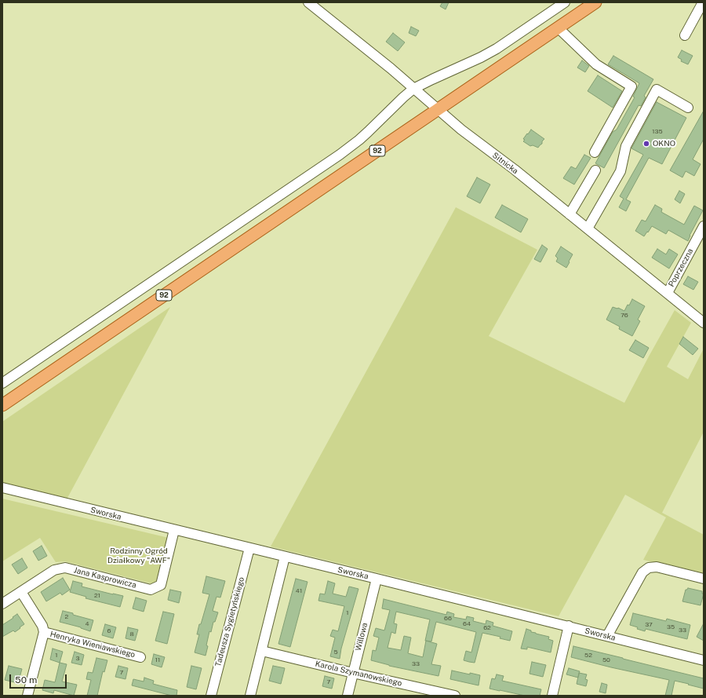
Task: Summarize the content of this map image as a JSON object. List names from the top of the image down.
{
  "streets": {
    "main road": ["92"],
    "street": [
      "Sitnicka",
      "Poprzeczna",
      "Sworska",
      "Jana Kasprowicza",
      "Tadeusza Sygietyńskiego",
      "Willowa",
      "Henryka Wieniawskiego",
      "Karola Szymanowskiego"
    ]
  },
  "crossings": [
    ["92", "Sitnicka"],
    ["Sitnicka", "Poprzeczna"],
    ["Sworska", "Jana Kasprowicza"],
    ["Sworska", "Tadeusza Sygietyńskiego"],
    ["Sworska", "Willowa"],
    ["Willowa", "Karola Szymanowskiego"]
  ],
  "parks": ["Rodzinny Ogród Działkowy \"AWF\""],
  "places": ["OKNO"],
  "house_numbers": [
    "135",
    "76",
    "41",
    "21",
    "1",
    "2",
    "66",
    "4",
    "64",
    "37",
    "35",
    "62",
    "33",
    "6",
    "8",
    "5",
    "1",
    "52",
    "3",
    "11",
    "50",
    "33",
    "7",
    "7"
  ],
  "scale_bar": "50 m"
}
